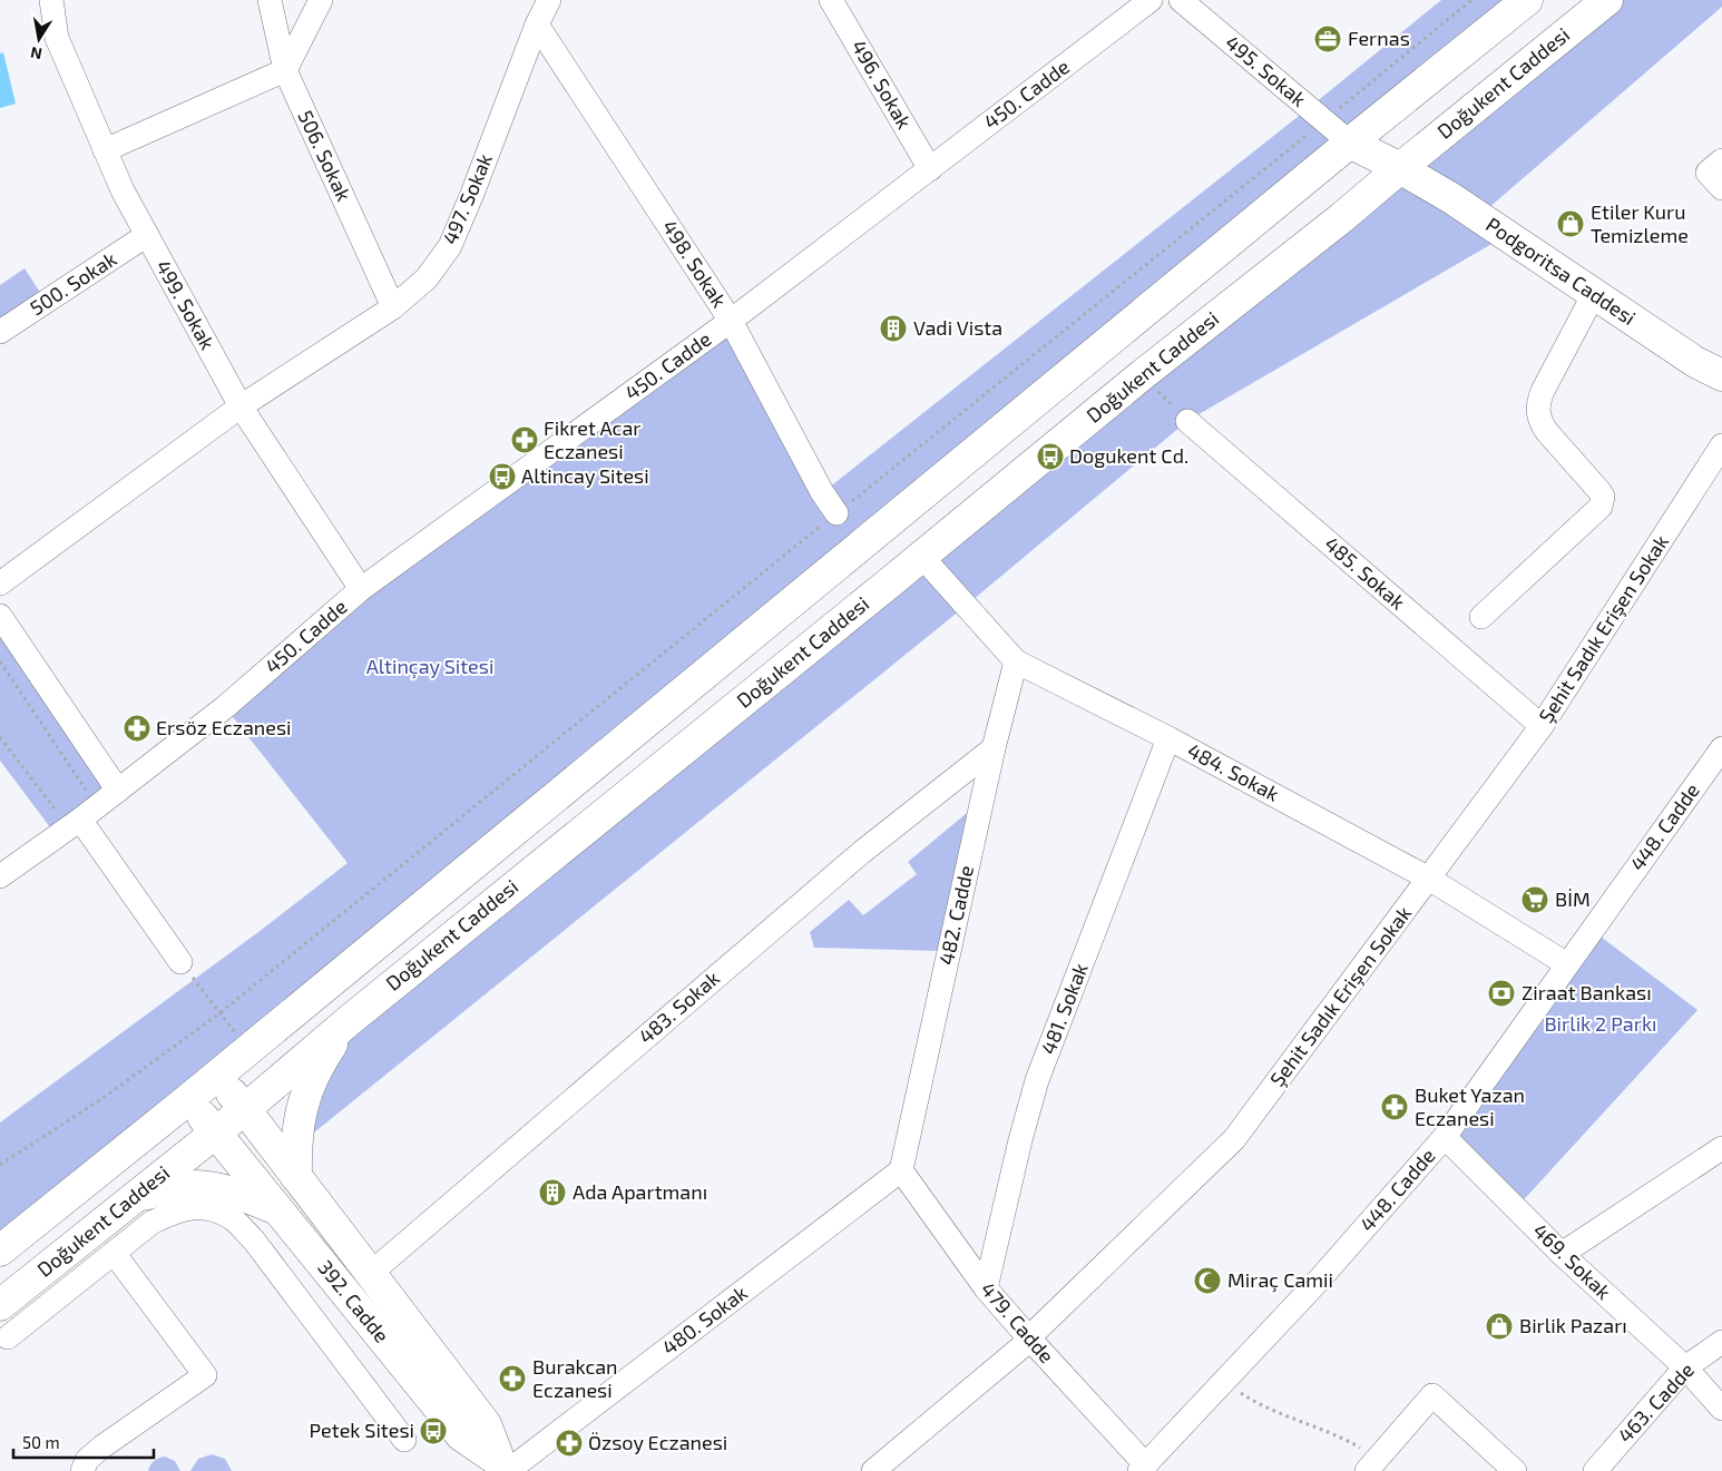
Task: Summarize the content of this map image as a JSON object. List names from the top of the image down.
{
  "streets": {
    "main road": ["Doğukent Caddesi", "Podgoritsa Caddesi", "392. Cadde"],
    "street": [
      "495. Sokak",
      "496. Sokak",
      "450. Cadde",
      "506. Sokak",
      "497. Sokak",
      "498. Sokak",
      "500. Sokak",
      "499. Sokak",
      "485. Sokak",
      "Şehit Sadık Erişen Sokak",
      "484. Sokak",
      "448. Cadde",
      "482. Cadde",
      "483. Sokak",
      "481. Sokak",
      "469. Sokak",
      "480. Sokak",
      "479. Cadde",
      "463. Cadde"
    ]
  },
  "crossings": [
    ["495. Sokak", "Doğukent Caddesi"],
    ["495. Sokak", "Podgoritsa Caddesi"],
    ["Doğukent Caddesi", "Podgoritsa Caddesi"],
    ["Doğukent Caddesi", "484. Sokak"],
    ["Doğukent Caddesi", "392. Cadde"],
    ["496. Sokak", "450. Cadde"],
    ["450. Cadde", "498. Sokak"],
    ["450. Cadde", "499. Sokak"],
    ["506. Sokak", "497. Sokak"],
    ["497. Sokak", "498. Sokak"],
    ["497. Sokak", "499. Sokak"],
    ["500. Sokak", "499. Sokak"],
    ["485. Sokak", "Şehit Sadık Erişen Sokak"],
    ["Şehit Sadık Erişen Sokak", "484. Sokak"],
    ["Şehit Sadık Erişen Sokak", "479. Cadde"],
    ["484. Sokak", "448. Cadde"],
    ["484. Sokak", "482. Cadde"],
    ["484. Sokak", "481. Sokak"],
    ["448. Cadde", "469. Sokak"],
    ["448. Cadde", "479. Cadde"],
    ["482. Cadde", "483. Sokak"],
    ["482. Cadde", "480. Sokak"],
    ["482. Cadde", "479. Cadde"],
    ["483. Sokak", "392. Cadde"],
    ["481. Sokak", "479. Cadde"],
    ["469. Sokak", "463. Cadde"],
    ["392. Cadde", "480. Sokak"],
    ["480. Sokak", "479. Cadde"]
  ],
  "parks": ["Altinçay Sitesi", "Birlik 2 Parkı"],
  "places": {
    "office": ["Fernas"],
    "shop": ["Etiler Kuru Temizleme", "Birlik Pazarı"],
    "building": ["Vadi Vista", "Ada Apartmanı"],
    "pharmacy": [
      "Fikret Acar Eczanesi",
      "Ersöz Eczanesi",
      "Buket Yazan Eczanesi",
      "Burakcan Eczanesi",
      "Özsoy Eczanesi"
    ],
    "bus stop": ["Dogukent Cd.", "Altincay Sitesi", "Petek Sitesi"],
    "supermarket": ["BİM"],
    "bank": ["Ziraat Bankası"],
    "mosque": ["Miraç Camii"]
  },
  "scale_bar": "50 m",
  "north": "bottom"
}
